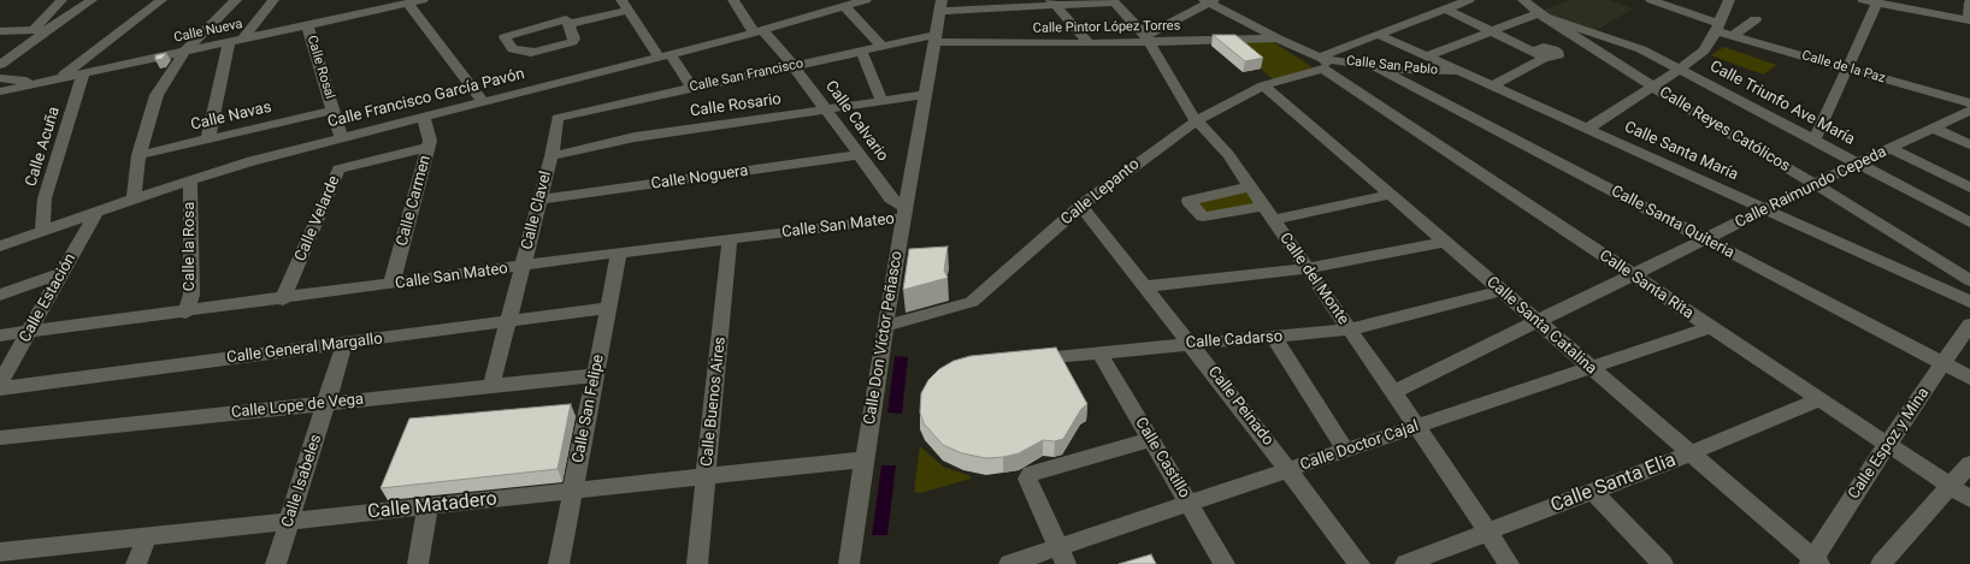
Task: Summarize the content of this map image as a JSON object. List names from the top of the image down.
{
  "streets": {
    "street": [
      "Calle Pintor López Torres",
      "Calle Nueva",
      "Calle San Pablo",
      "Calle Rosal",
      "Calle de la Paz",
      "Calle San Francisco",
      "Calle Francisco García Pavón",
      "Calle Triunfo Ave María",
      "Calle Rosario",
      "Calle Navas",
      "Calle Calvario",
      "Calle Reyes Católicos",
      "Calle Acuña",
      "Calle Santa María",
      "Calle Noguera",
      "Calle Raimundo Cepeda",
      "Calle Lepanto",
      "Calle Carmen",
      "Calle Clavel",
      "Calle Velarde",
      "Calle Santa Quiteria",
      "Calle San Mateo",
      "Calle la Rosa",
      "Calle del Monte",
      "Calle Santa Rita",
      "Calle Estación",
      "Calle Santa Catalina",
      "Calle Don Víctor Peñasco",
      "Calle Cadarso",
      "Calle General Margallo",
      "Calle Buenos Aires",
      "Calle Lope de Vega",
      "Calle Peinado",
      "Calle San Felipe",
      "Calle Espoz y Mina",
      "Calle Doctor Cajal",
      "Calle Castillo",
      "Calle Isabeles",
      "Calle Santa Elia",
      "Calle Matadero"
    ]
  },
  "crossings": [
    ["Calle Pintor López Torres", "Calle San Francisco"],
    ["Calle Pintor López Torres", "Calle del Monte"],
    ["Calle Pintor López Torres", "Calle Don Víctor Peñasco"],
    ["Calle Nueva", "Calle Rosal"],
    ["Calle Nueva", "Calle Acuña"],
    ["Calle San Pablo", "Calle Santa María"],
    ["Calle San Pablo", "Calle Lepanto"],
    ["Calle San Pablo", "Calle Santa Quiteria"],
    ["Calle San Pablo", "Calle Santa Rita"],
    ["Calle Rosal", "Calle Francisco García Pavón"],
    ["Calle Rosal", "Calle Navas"],
    ["Calle San Francisco", "Calle Calvario"],
    ["Calle San Francisco", "Calle Clavel"],
    ["Calle San Francisco", "Calle Don Víctor Peñasco"],
    ["Calle Francisco García Pavón", "Calle Calvario"],
    ["Calle Francisco García Pavón", "Calle Acuña"],
    ["Calle Francisco García Pavón", "Calle Carmen"],
    ["Calle Francisco García Pavón", "Calle la Rosa"],
    ["Calle Francisco García Pavón", "Calle Estación"],
    ["Calle Triunfo Ave María", "Calle Reyes Católicos"],
    ["Calle Triunfo Ave María", "Calle Raimundo Cepeda"],
    ["Calle Rosario", "Calle Calvario"],
    ["Calle Rosario", "Calle Clavel"],
    ["Calle Rosario", "Calle Don Víctor Peñasco"],
    ["Calle Calvario", "Calle Noguera"],
    ["Calle Calvario", "Calle San Mateo"],
    ["Calle Calvario", "Calle Don Víctor Peñasco"],
    ["Calle Reyes Católicos", "Calle Raimundo Cepeda"],
    ["Calle Santa María", "Calle Raimundo Cepeda"],
    ["Calle Santa María", "Calle Lepanto"],
    ["Calle Noguera", "Calle Clavel"],
    ["Calle Raimundo Cepeda", "Calle Santa Quiteria"],
    ["Calle Raimundo Cepeda", "Calle del Monte"],
    ["Calle Raimundo Cepeda", "Calle Santa Rita"],
    ["Calle Raimundo Cepeda", "Calle Santa Catalina"],
    ["Calle Lepanto", "Calle del Monte"],
    ["Calle Lepanto", "Calle Santa Rita"],
    ["Calle Lepanto", "Calle Santa Catalina"],
    ["Calle Lepanto", "Calle Don Víctor Peñasco"],
    ["Calle Lepanto", "Calle Peinado"],
    ["Calle Carmen", "Calle Velarde"],
    ["Calle Carmen", "Calle San Mateo"],
    ["Calle Clavel", "Calle San Mateo"],
    ["Calle Clavel", "Calle General Margallo"],
    ["Calle Clavel", "Calle Lope de Vega"],
    ["Calle Velarde", "Calle San Mateo"],
    ["Calle Santa Quiteria", "Calle Espoz y Mina"],
    ["Calle San Mateo", "Calle la Rosa"],
    ["Calle San Mateo", "Calle Estación"],
    ["Calle San Mateo", "Calle Don Víctor Peñasco"],
    ["Calle San Mateo", "Calle Buenos Aires"],
    ["Calle San Mateo", "Calle San Felipe"],
    ["Calle del Monte", "Calle Cadarso"],
    ["Calle del Monte", "Calle Doctor Cajal"],
    ["Calle del Monte", "Calle Santa Elia"],
    ["Calle Santa Rita", "Calle Espoz y Mina"],
    ["Calle Santa Rita", "Calle Doctor Cajal"],
    ["Calle Santa Rita", "Calle Santa Elia"],
    ["Calle Santa Catalina", "Calle Cadarso"],
    ["Calle Santa Catalina", "Calle Espoz y Mina"],
    ["Calle Santa Catalina", "Calle Doctor Cajal"],
    ["Calle Santa Catalina", "Calle Santa Elia"],
    ["Calle Don Víctor Peñasco", "Calle Matadero"],
    ["Calle Cadarso", "Calle Peinado"],
    ["Calle Cadarso", "Calle Castillo"],
    ["Calle General Margallo", "Calle San Felipe"],
    ["Calle General Margallo", "Calle Isabeles"],
    ["Calle Buenos Aires", "Calle Matadero"],
    ["Calle Lope de Vega", "Calle San Felipe"],
    ["Calle Lope de Vega", "Calle Isabeles"],
    ["Calle Peinado", "Calle Doctor Cajal"],
    ["Calle San Felipe", "Calle Matadero"],
    ["Calle Doctor Cajal", "Calle Castillo"],
    ["Calle Isabeles", "Calle Matadero"]
  ]
}
